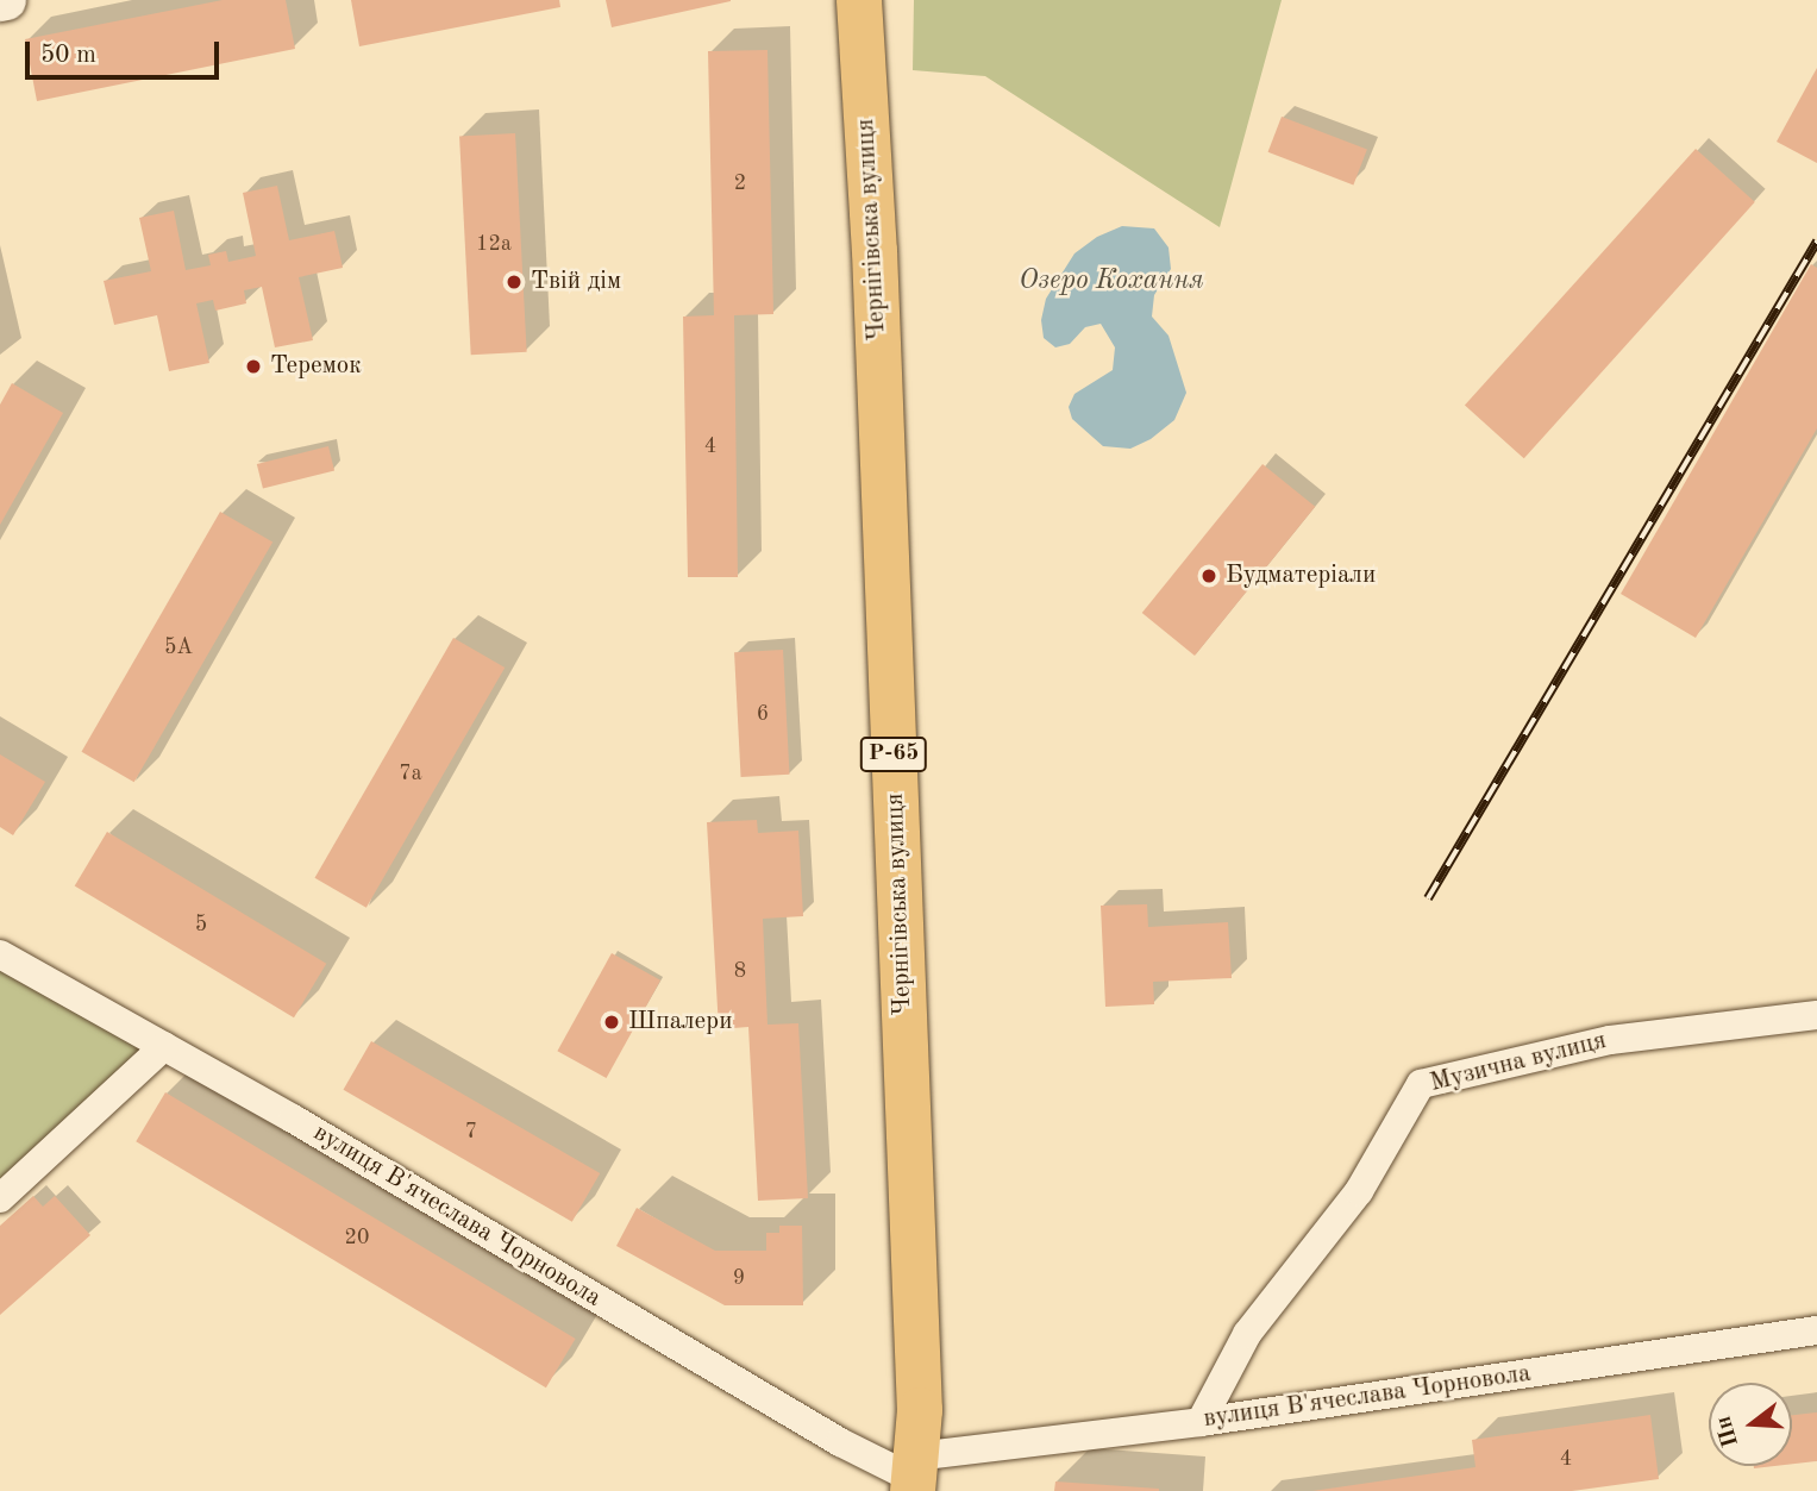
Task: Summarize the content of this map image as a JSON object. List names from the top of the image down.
{
  "streets": {
    "main road": ["Чернігівська вулиця", "Р-65"],
    "street": ["Музична вулиця", "вулиця В'ячеслава Чорновола"]
  },
  "crossings": [
    ["Чернігівська вулиця", "вулиця В'ячеслава Чорновола"],
    ["Музична вулиця", "вулиця В'ячеслава Чорновола"]
  ],
  "water": ["Озеро Кохання"],
  "places": [
    "Твій дім",
    "Теремок",
    "Будматеріали",
    "Шпалери"
  ],
  "house_numbers": [
    "2",
    "12а",
    "4",
    "5А",
    "6",
    "7а",
    "5",
    "8",
    "7",
    "20",
    "9",
    "4"
  ],
  "scale_bar": "50 m",
  "north": "left"
}
